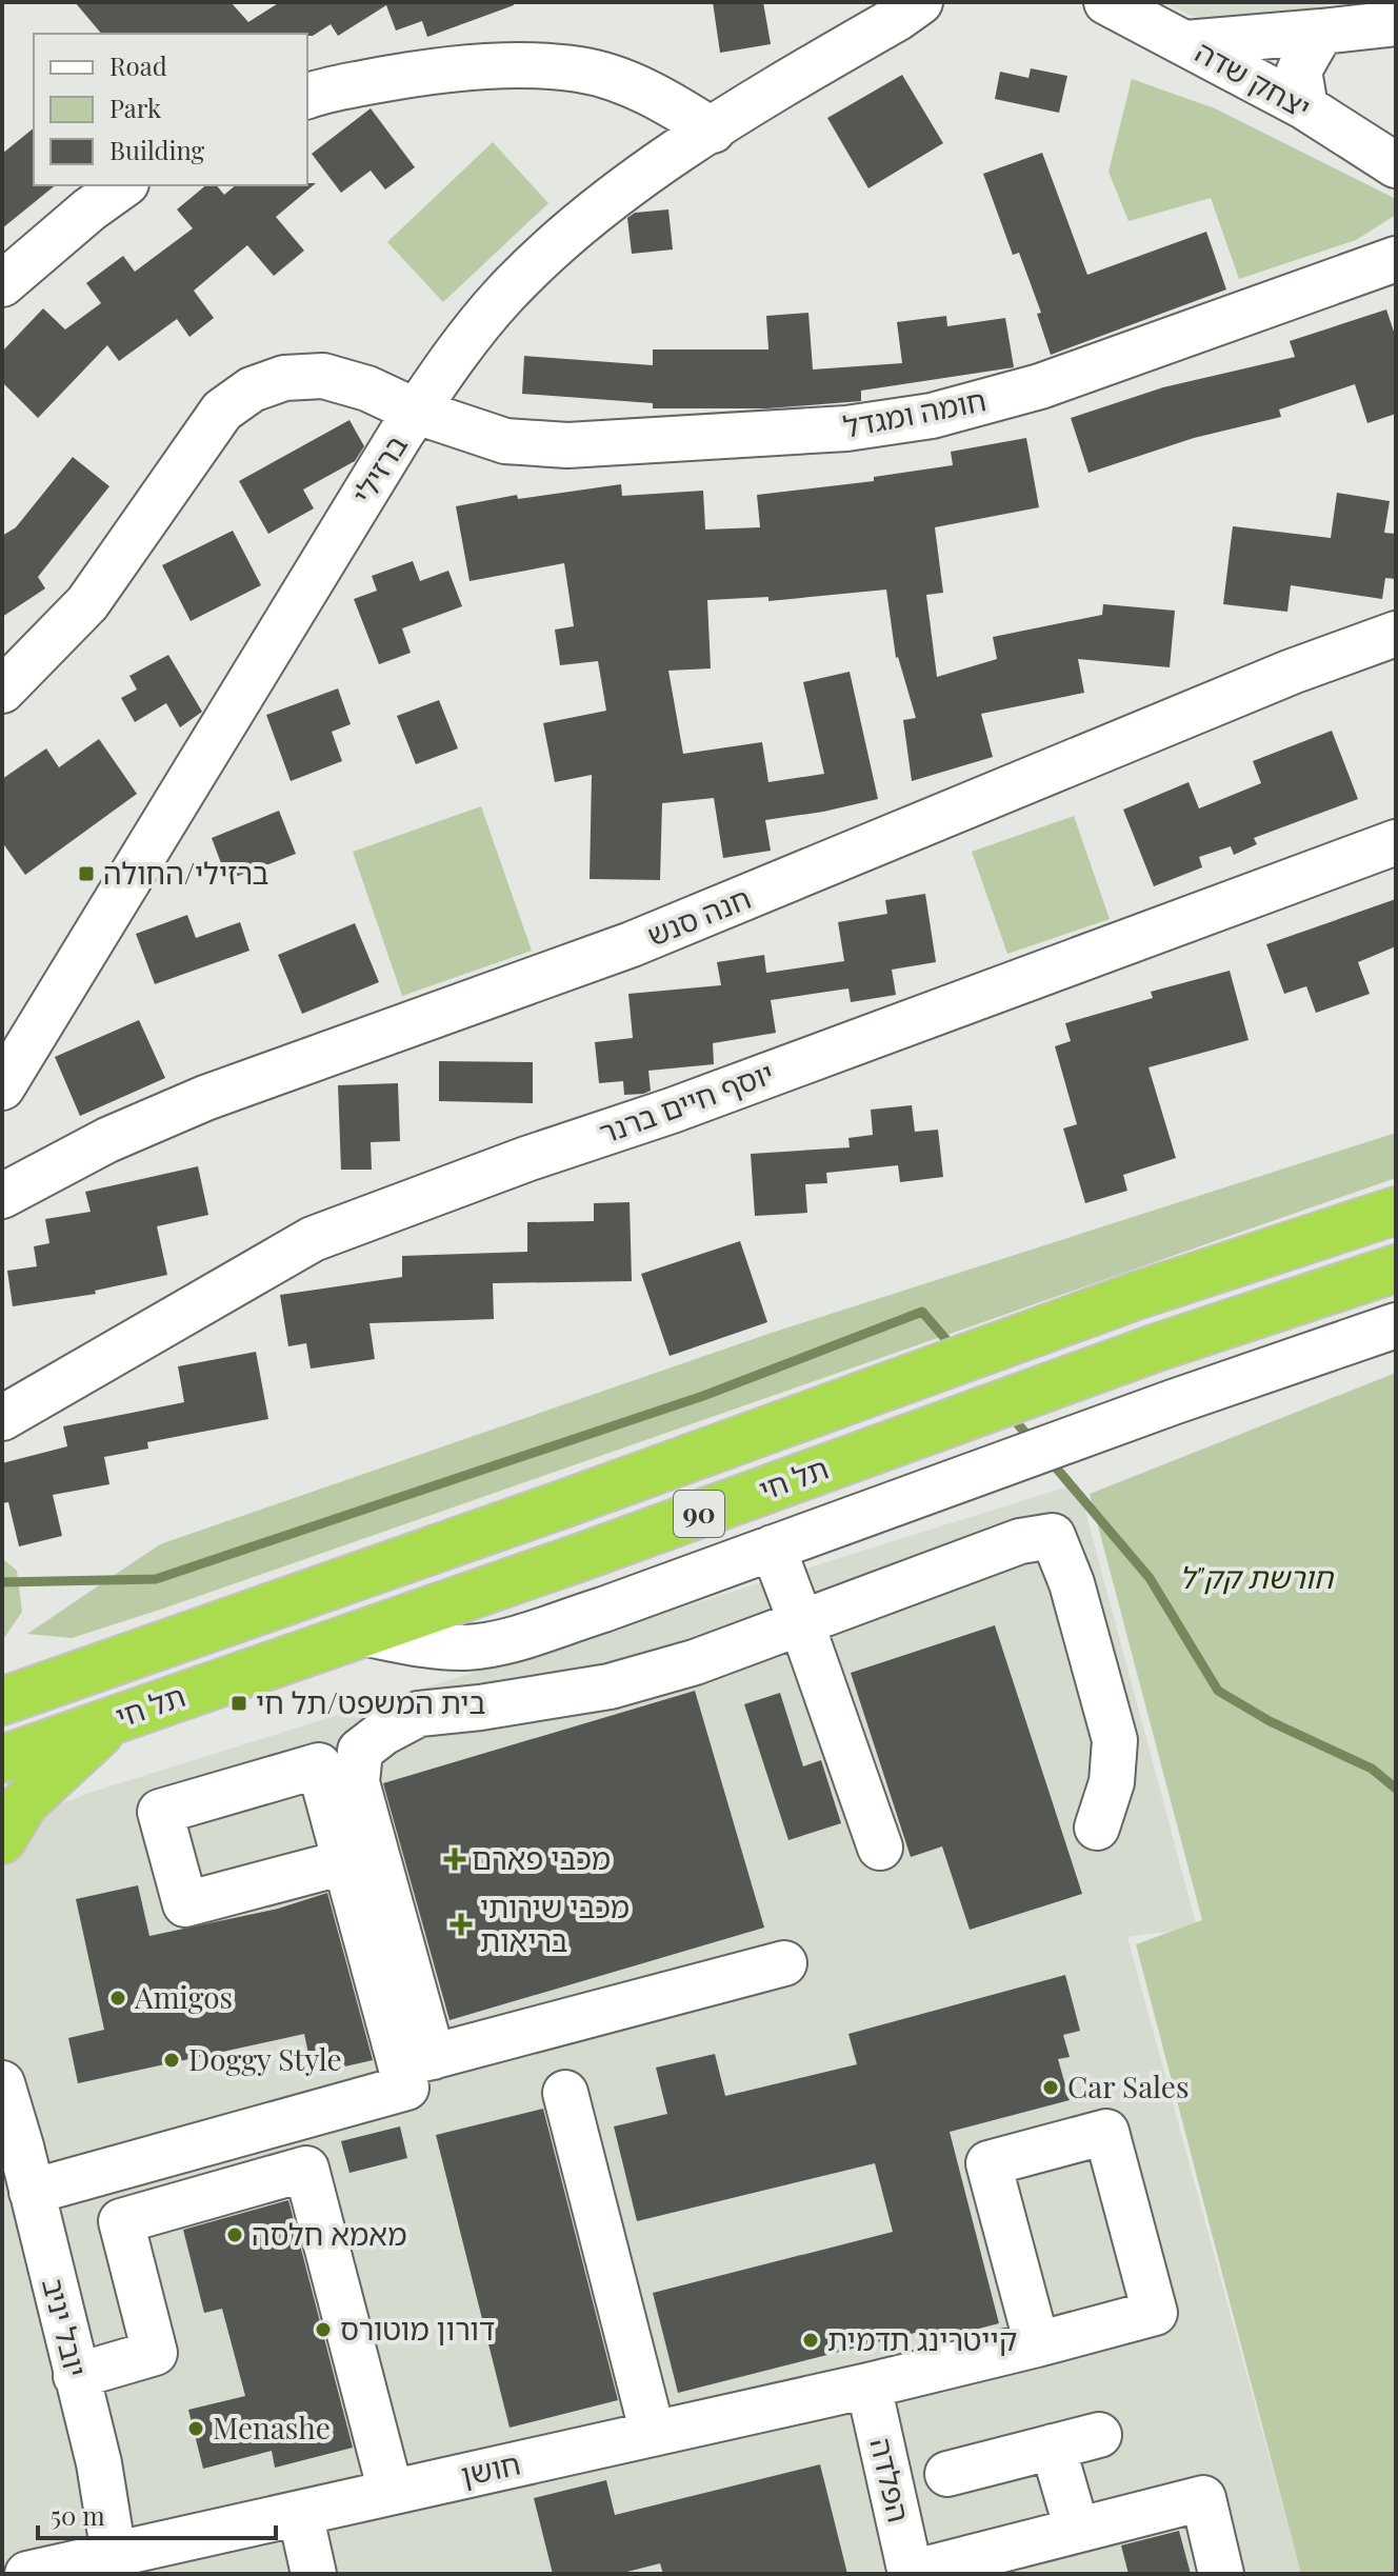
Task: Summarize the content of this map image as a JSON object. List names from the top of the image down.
{
  "streets": {
    "highway": ["תל חי", "90"],
    "street": [
      "יצחק שדה",
      "חומה ומגדל",
      "ברזילי",
      "חנה סנש",
      "יוסף חיים ברנר",
      "יובל יניב",
      "חושן",
      "הפלדה"
    ]
  },
  "crossings": [
    ["חומה ומגדל", "ברזילי"],
    ["יובל יניב", "חושן"],
    ["חושן", "הפלדה"]
  ],
  "parks": ["חורשת קק\"ל"],
  "places": {
    "transit": ["ברזילי/החולה", "בית המשפט/תל חי"],
    "health": ["מכבי פארם", "מכבי שירותי בריאות"],
    "other": [
      "Amigos",
      "Doggy Style",
      "Car Sales",
      "מאמא חלסה",
      "דורון מוטורס",
      "קייטרינג תדמית",
      "Menashe"
    ]
  },
  "legend": ["Road", "Park", "Building"],
  "scale_bar": "50 m"
}
